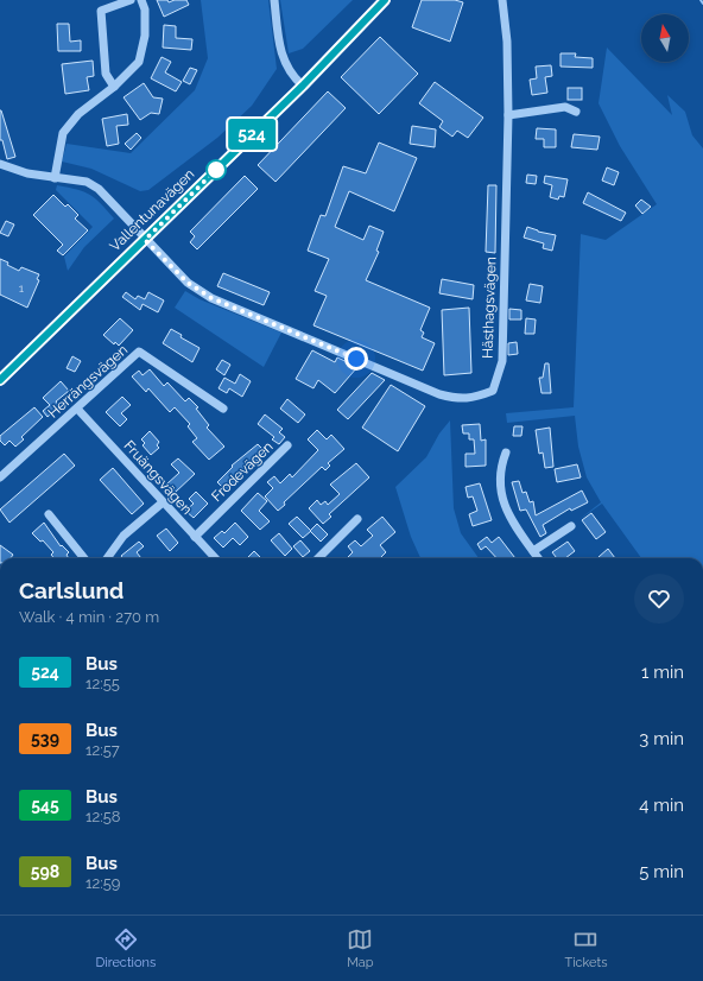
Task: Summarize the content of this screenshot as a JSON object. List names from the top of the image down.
{
  "streets": {
    "main road": ["Vallentunavägen"],
    "street": [
      "Hästhagsvägen",
      "Herrängsvägen",
      "Frodevägen",
      "Fruängsvägen"
    ]
  },
  "crossings": [
    ["Vallentunavägen", "Hästhagsvägen"],
    ["Herrängsvägen", "Fruängsvägen"],
    ["Frodevägen", "Fruängsvägen"]
  ],
  "lines": ["bus line 524"],
  "house_numbers": ["1"],
  "north": "top",
  "page": {
    "on_map": "524",
    "heading": ["Carlslund", "Walk · 4 min · 270 m"],
    "list": [
      {
        "mark": "524",
        "name": "Bus",
        "note": "12:55",
        "value": "1 min"
      },
      {
        "mark": "539",
        "name": "Bus",
        "note": "12:57",
        "value": "3 min"
      },
      {
        "mark": "545",
        "name": "Bus",
        "note": "12:58",
        "value": "4 min"
      },
      {
        "mark": "598",
        "name": "Bus",
        "note": "12:59",
        "value": "5 min"
      }
    ],
    "tabs": ["Directions", "Map", "Tickets"]
  }
}
